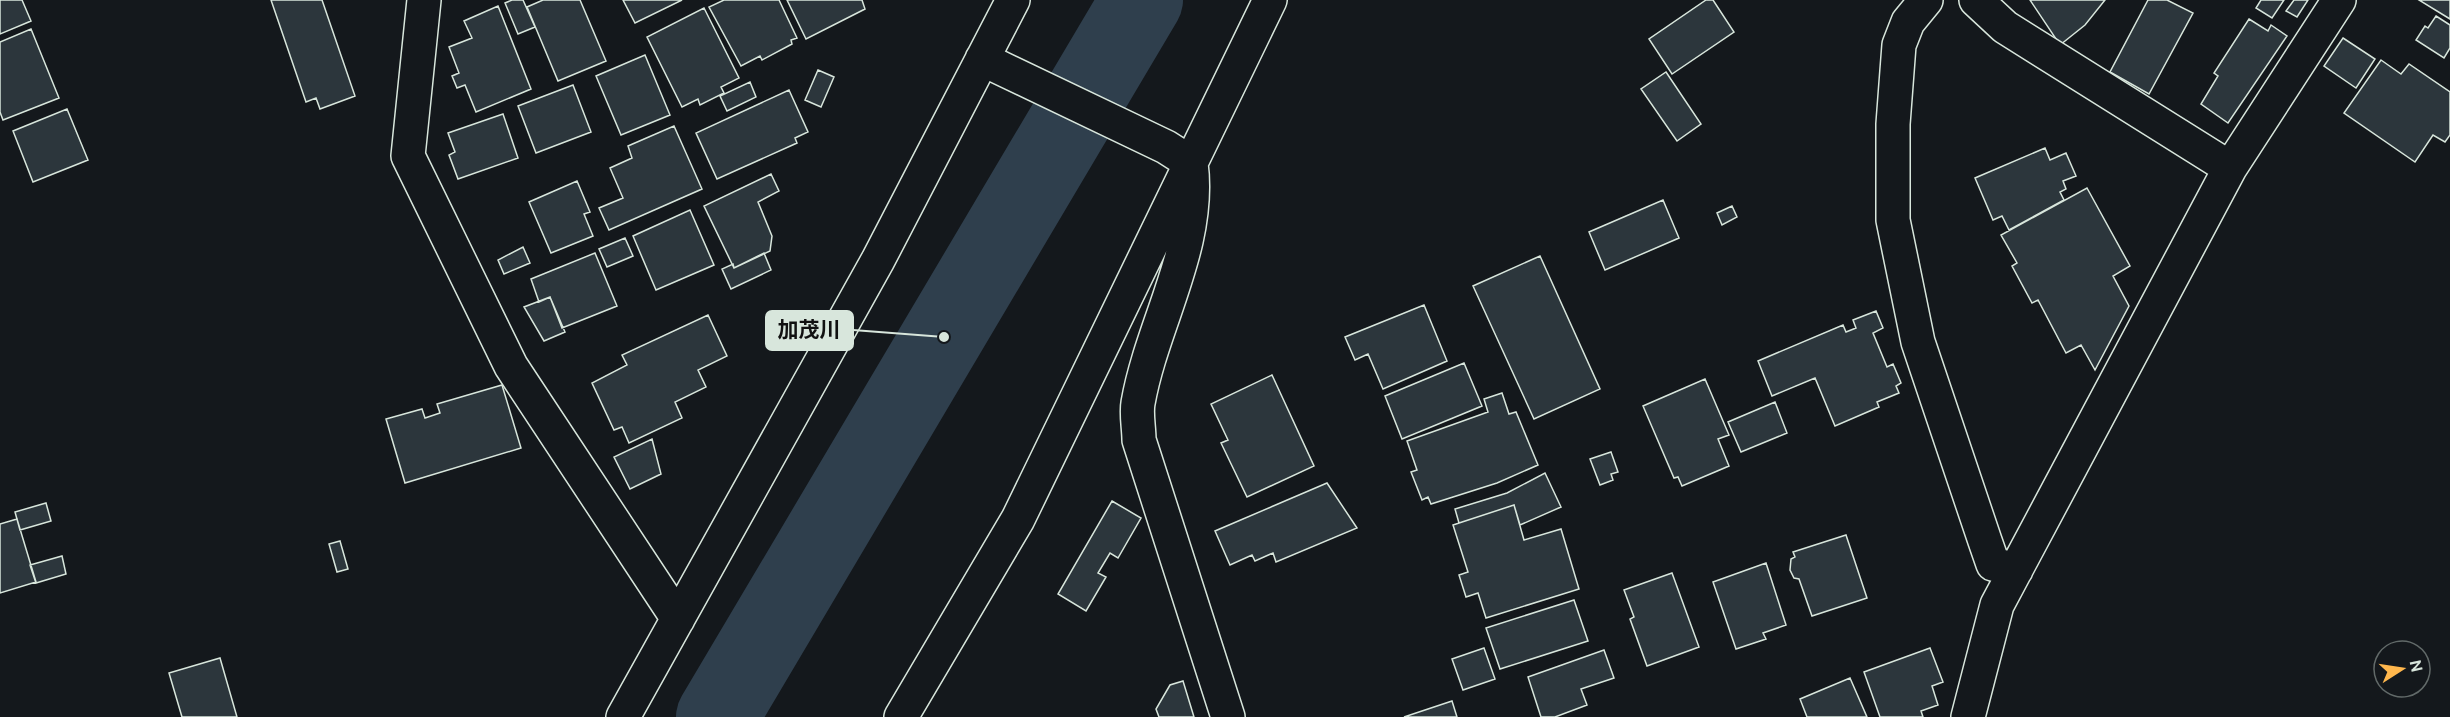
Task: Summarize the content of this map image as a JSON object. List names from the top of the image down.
{
  "places": ["加茂川"],
  "north": "right"
}
